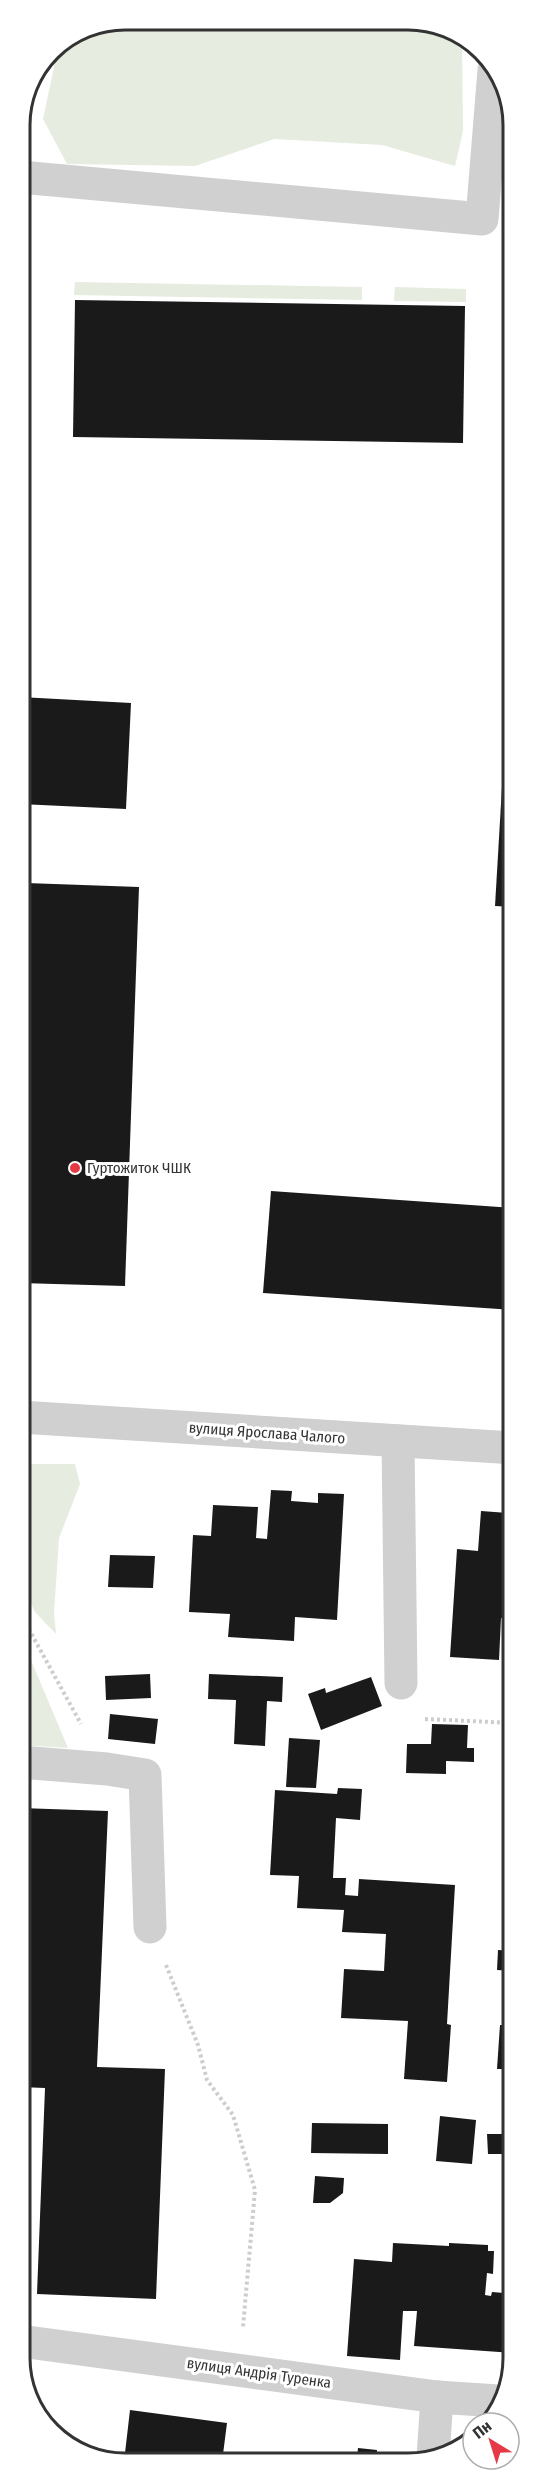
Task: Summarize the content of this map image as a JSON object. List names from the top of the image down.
{
  "streets": {
    "street": ["вулиця Ярослава Чалого", "вулиця Андрія Туренка"]
  },
  "places": ["Гуртожиток ЧШК"],
  "north": "top left"
}
